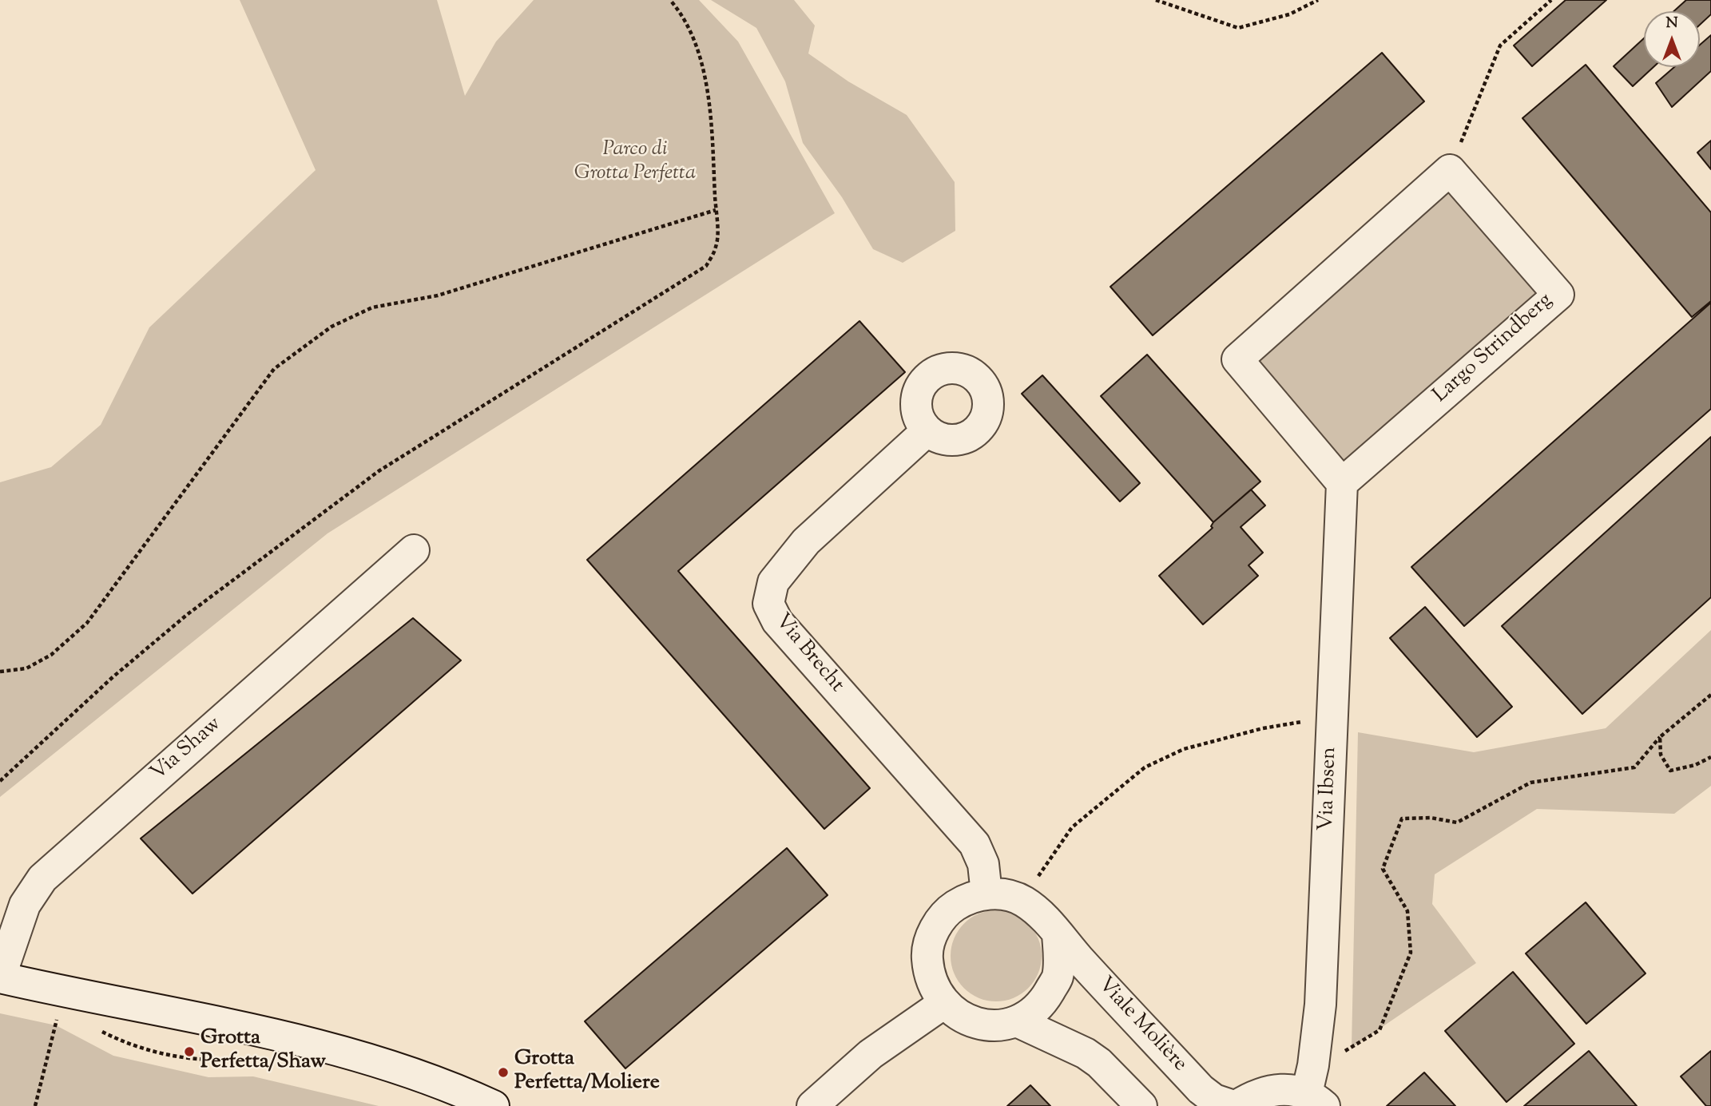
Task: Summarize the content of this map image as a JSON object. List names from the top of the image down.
{
  "streets": {
    "street": [
      "Largo Strindberg",
      "Via Brecht",
      "Via Shaw",
      "Via Ibsen",
      "Viale Molière"
    ]
  },
  "crossings": [
    ["Largo Strindberg", "Via Ibsen"],
    ["Via Brecht", "Viale Molière"]
  ],
  "parks": ["Parco di Grotta Perfetta"],
  "places": ["Grotta Perfetta/Shaw", "Grotta Perfetta/Moliere"],
  "north": "top"
}
